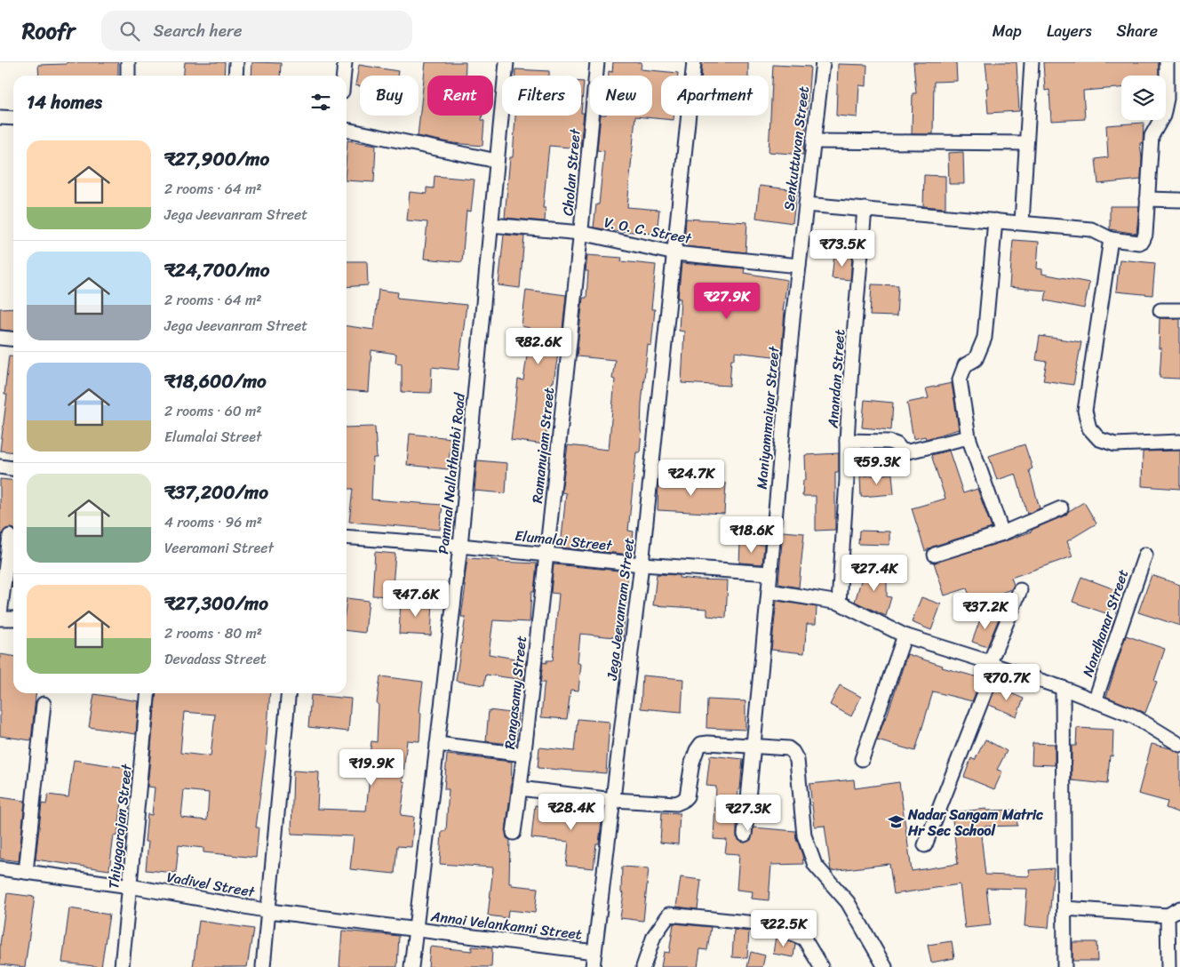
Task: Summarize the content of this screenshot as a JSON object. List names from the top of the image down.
{
  "streets": {
    "street": [
      "Senkuttuvan Street",
      "Cholan Street",
      "V. O. C. Street",
      "Anandan Street",
      "Maniyammaiyar Street",
      "Ramanujam Street",
      "Pammal Nallathambi Road",
      "Elumalai Street",
      "Jega Jeevanram Street",
      "Nandhanar Street",
      "Rangasamy Street",
      "Thiyagarajan Street",
      "Vadivel Street",
      "Annai Velankanni Street"
    ]
  },
  "crossings": [
    ["Senkuttuvan Street", "V. O. C. Street"],
    ["Senkuttuvan Street", "Maniyammaiyar Street"],
    ["Cholan Street", "V. O. C. Street"],
    ["Cholan Street", "Ramanujam Street"],
    ["V. O. C. Street", "Maniyammaiyar Street"],
    ["V. O. C. Street", "Ramanujam Street"],
    ["V. O. C. Street", "Pammal Nallathambi Road"],
    ["V. O. C. Street", "Jega Jeevanram Street"],
    ["Maniyammaiyar Street", "Elumalai Street"],
    ["Ramanujam Street", "Elumalai Street"],
    ["Ramanujam Street", "Rangasamy Street"],
    ["Pammal Nallathambi Road", "Elumalai Street"],
    ["Pammal Nallathambi Road", "Vadivel Street"],
    ["Pammal Nallathambi Road", "Annai Velankanni Street"],
    ["Elumalai Street", "Jega Jeevanram Street"],
    ["Elumalai Street", "Rangasamy Street"],
    ["Jega Jeevanram Street", "Annai Velankanni Street"],
    ["Thiyagarajan Street", "Vadivel Street"],
    ["Vadivel Street", "Annai Velankanni Street"]
  ],
  "places": {
    "school or university": ["Nadar Sangam Matric Hr Sec School"]
  },
  "page": {
    "header": "Roofr",
    "search": "Search here",
    "nav": ["Map", "Layers", "Share"],
    "chip": [
      "Buy",
      "Rent",
      "Filters",
      "New",
      "Apartment"
    ],
    "heading": "14 homes",
    "list": [
      {
        "name": "₹27,900/mo",
        "note": "2 rooms · 64 m² · Jega Jeevanram Street"
      },
      {
        "name": "₹24,700/mo",
        "note": "2 rooms · 64 m² · Jega Jeevanram Street"
      },
      {
        "name": "₹18,600/mo",
        "note": "2 rooms · 60 m² · Elumalai Street"
      },
      {
        "name": "₹37,200/mo",
        "note": "4 rooms · 96 m² · Veeramani Street"
      },
      {
        "name": "₹27,300/mo",
        "note": "2 rooms · 80 m² · Devadass Street"
      }
    ],
    "price": [
      "₹73.5K",
      "₹27.9K",
      "₹82.6K",
      "₹59.3K",
      "₹24.7K",
      "₹18.6K",
      "₹27.4K",
      "₹47.6K",
      "₹37.2K",
      "₹70.7K",
      "₹19.9K",
      "₹28.4K",
      "₹27.3K",
      "₹22.5K"
    ]
  }
}
